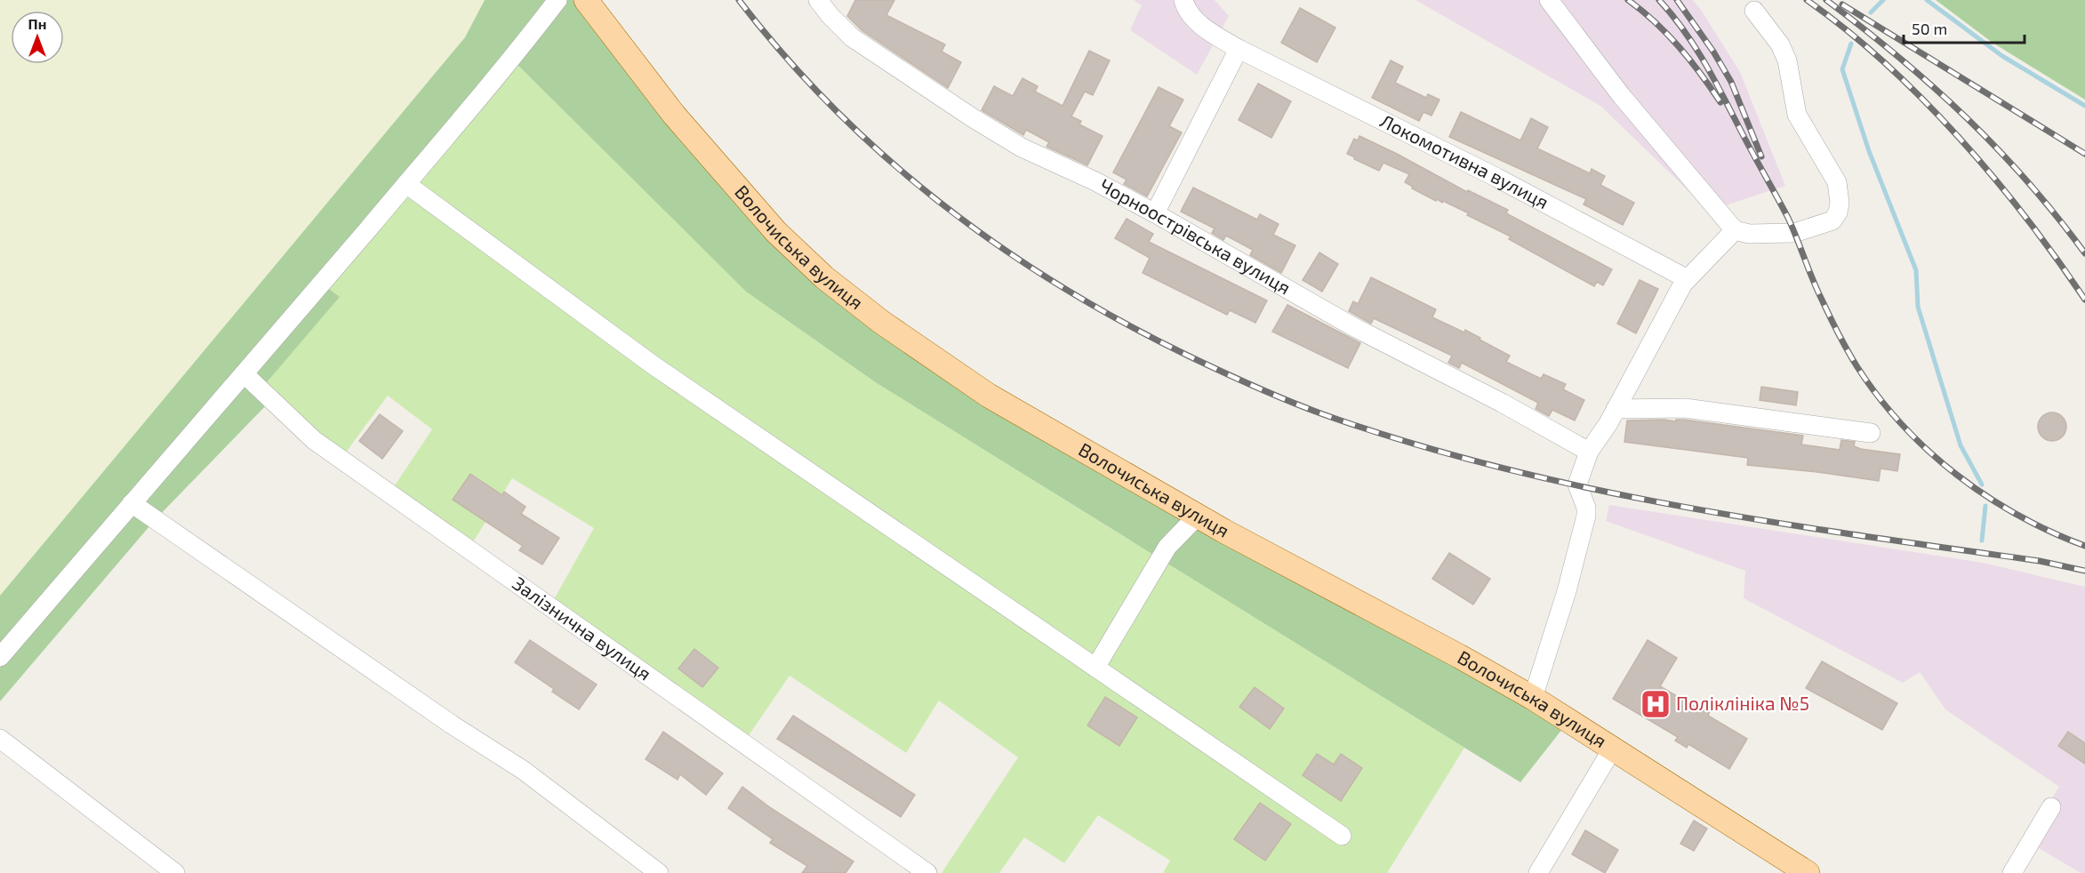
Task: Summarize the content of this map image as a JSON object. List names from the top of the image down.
{
  "streets": {
    "main road": ["Волочиська вулиця"],
    "street": ["Локомотивна вулиця", "Чорноострівська вулиця", "Залізнична вулиця"]
  },
  "places": {
    "hospital": ["Поліклініка №5"]
  },
  "scale_bar": "50 m",
  "north": "top"
}
